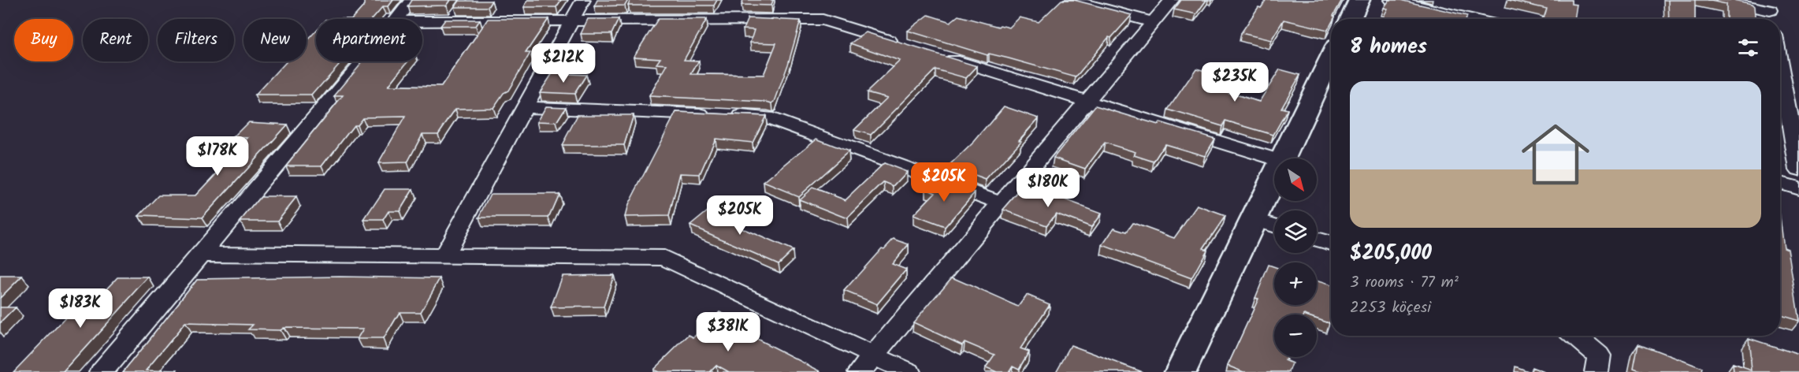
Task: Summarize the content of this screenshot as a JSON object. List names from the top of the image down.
{
  "north": "bottom right",
  "page": {
    "chip": [
      "Buy",
      "Rent",
      "Filters",
      "New",
      "Apartment"
    ],
    "heading": "8 homes",
    "price": [
      "$212K",
      "$235K",
      "$178K",
      "$205K",
      "$180K",
      "$205K",
      "$183K",
      "$381K"
    ],
    "list": [
      {
        "name": "$205,000",
        "note": "3 rooms · 77 m² · 2253 köçesi"
      }
    ],
    "map_buttons": ["+", "−"]
  }
}
